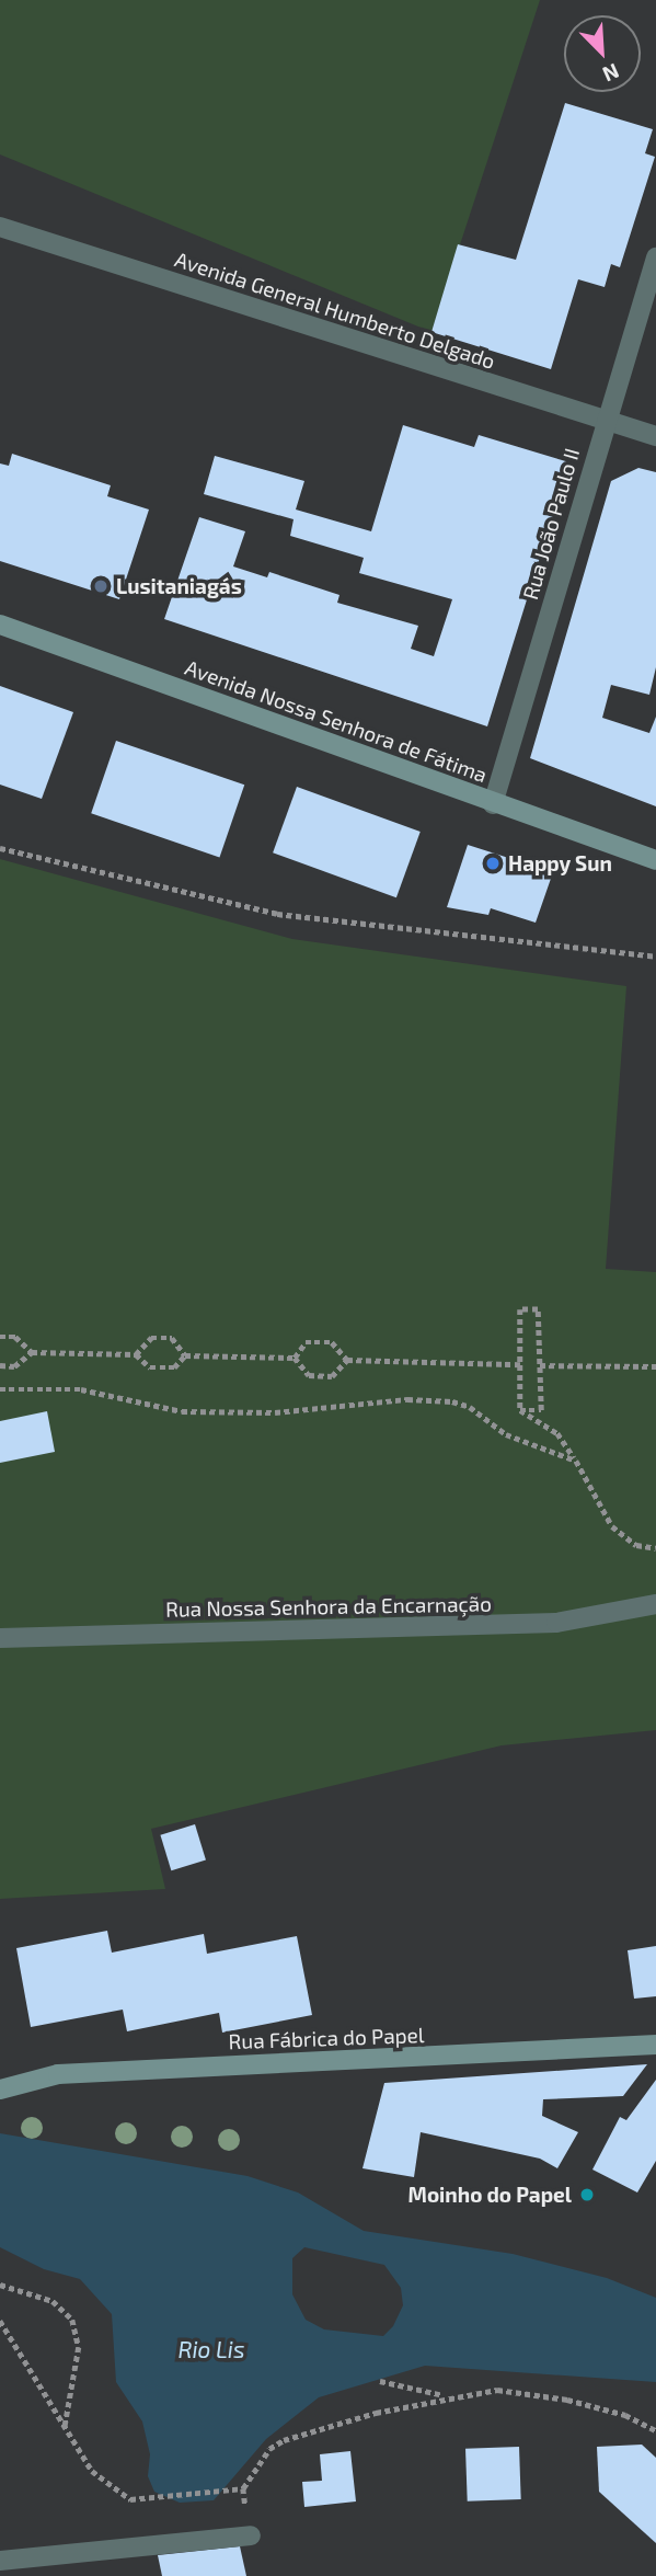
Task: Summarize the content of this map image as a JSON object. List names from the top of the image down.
{
  "streets": {
    "main road": ["Avenida Nossa Senhora de Fátima", "Rua Fábrica do Papel"],
    "street": ["Avenida General Humberto Delgado", "Rua João Paulo II", "Rua Nossa Senhora da Encarnação"]
  },
  "crossings": [
    ["Avenida General Humberto Delgado", "Rua João Paulo II"],
    ["Rua João Paulo II", "Avenida Nossa Senhora de Fátima"]
  ],
  "water": ["Rio Lis"],
  "places": ["Lusitaniagás", "Happy Sun", "Moinho do Papel"],
  "north": "bottom right"
}
